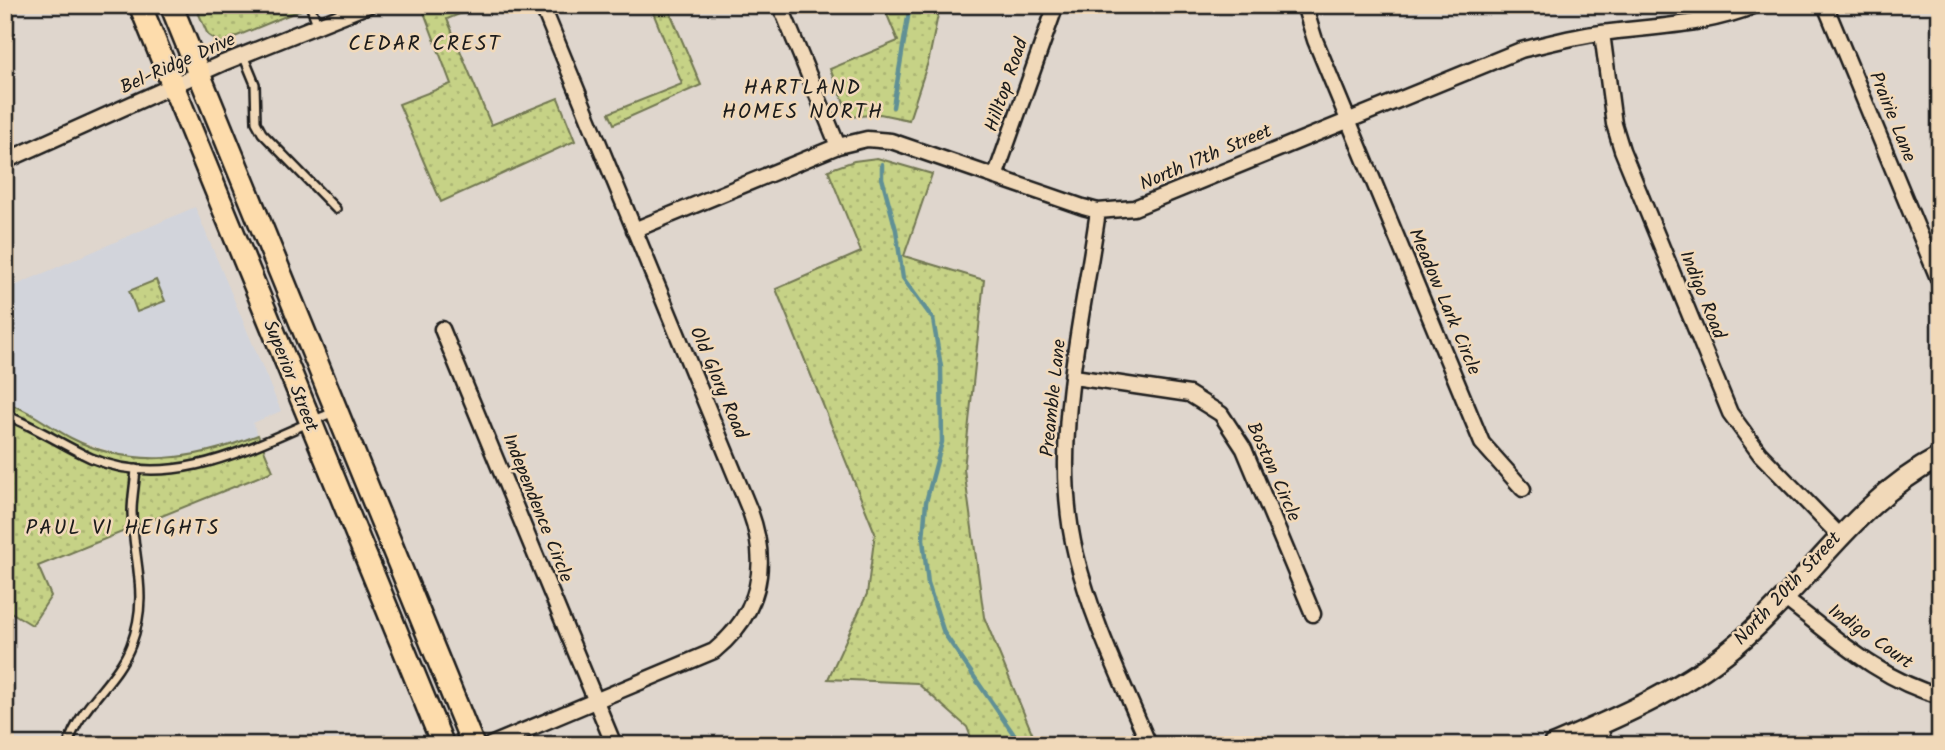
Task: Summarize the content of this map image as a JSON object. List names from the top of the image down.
{
  "streets": {
    "main road": ["Superior Street"],
    "street": [
      "Bel-Ridge Drive",
      "Hilltop Road",
      "Prairie Lane",
      "North 17th Street",
      "Indigo Road",
      "Meadow Lark Circle",
      "Old Glory Road",
      "Preamble Lane",
      "Boston Circle",
      "Independence Circle",
      "North 20th Street",
      "Indigo Court"
    ]
  },
  "crossings": [
    ["Bel-Ridge Drive", "Superior Street"],
    ["Hilltop Road", "North 17th Street"],
    ["North 17th Street", "Indigo Road"],
    ["North 17th Street", "Meadow Lark Circle"],
    ["North 17th Street", "Old Glory Road"],
    ["North 17th Street", "Preamble Lane"],
    ["Indigo Road", "North 20th Street"],
    ["Old Glory Road", "Independence Circle"],
    ["Preamble Lane", "Boston Circle"],
    ["North 20th Street", "Indigo Court"]
  ],
  "districts": ["CEDAR CREST", "HARTLAND HOMES NORTH", "PAUL VI HEIGHTS"]
}
